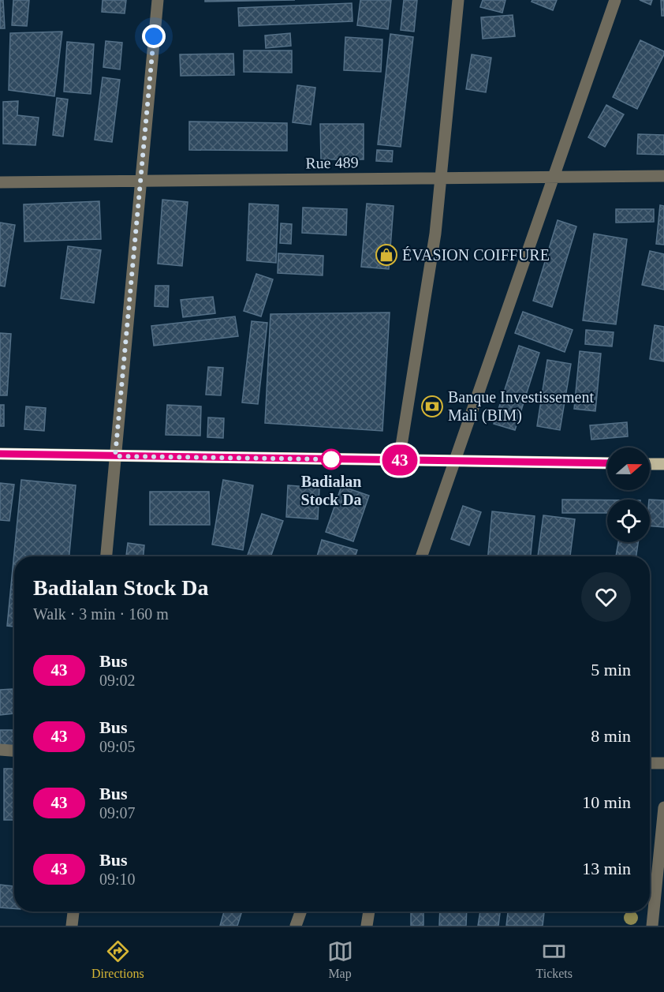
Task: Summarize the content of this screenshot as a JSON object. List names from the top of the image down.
{
  "streets": {
    "street": ["Rue 489"]
  },
  "places": {
    "shop": ["ÉVASION COIFFURE"],
    "bank": ["Banque Investissement Mali (BIM)"],
    "other": ["Badialan Stock Da"]
  },
  "lines": ["bus line 43"],
  "north": "right",
  "page": {
    "on_map": "43",
    "heading": ["Badialan Stock Da", "Walk · 3 min · 160 m"],
    "list": [
      {
        "mark": "43",
        "name": "Bus",
        "note": "09:02",
        "value": "5 min"
      },
      {
        "mark": "43",
        "name": "Bus",
        "note": "09:05",
        "value": "8 min"
      },
      {
        "mark": "43",
        "name": "Bus",
        "note": "09:07",
        "value": "10 min"
      },
      {
        "mark": "43",
        "name": "Bus",
        "note": "09:10",
        "value": "13 min"
      }
    ],
    "tabs": ["Directions", "Map", "Tickets"]
  }
}
